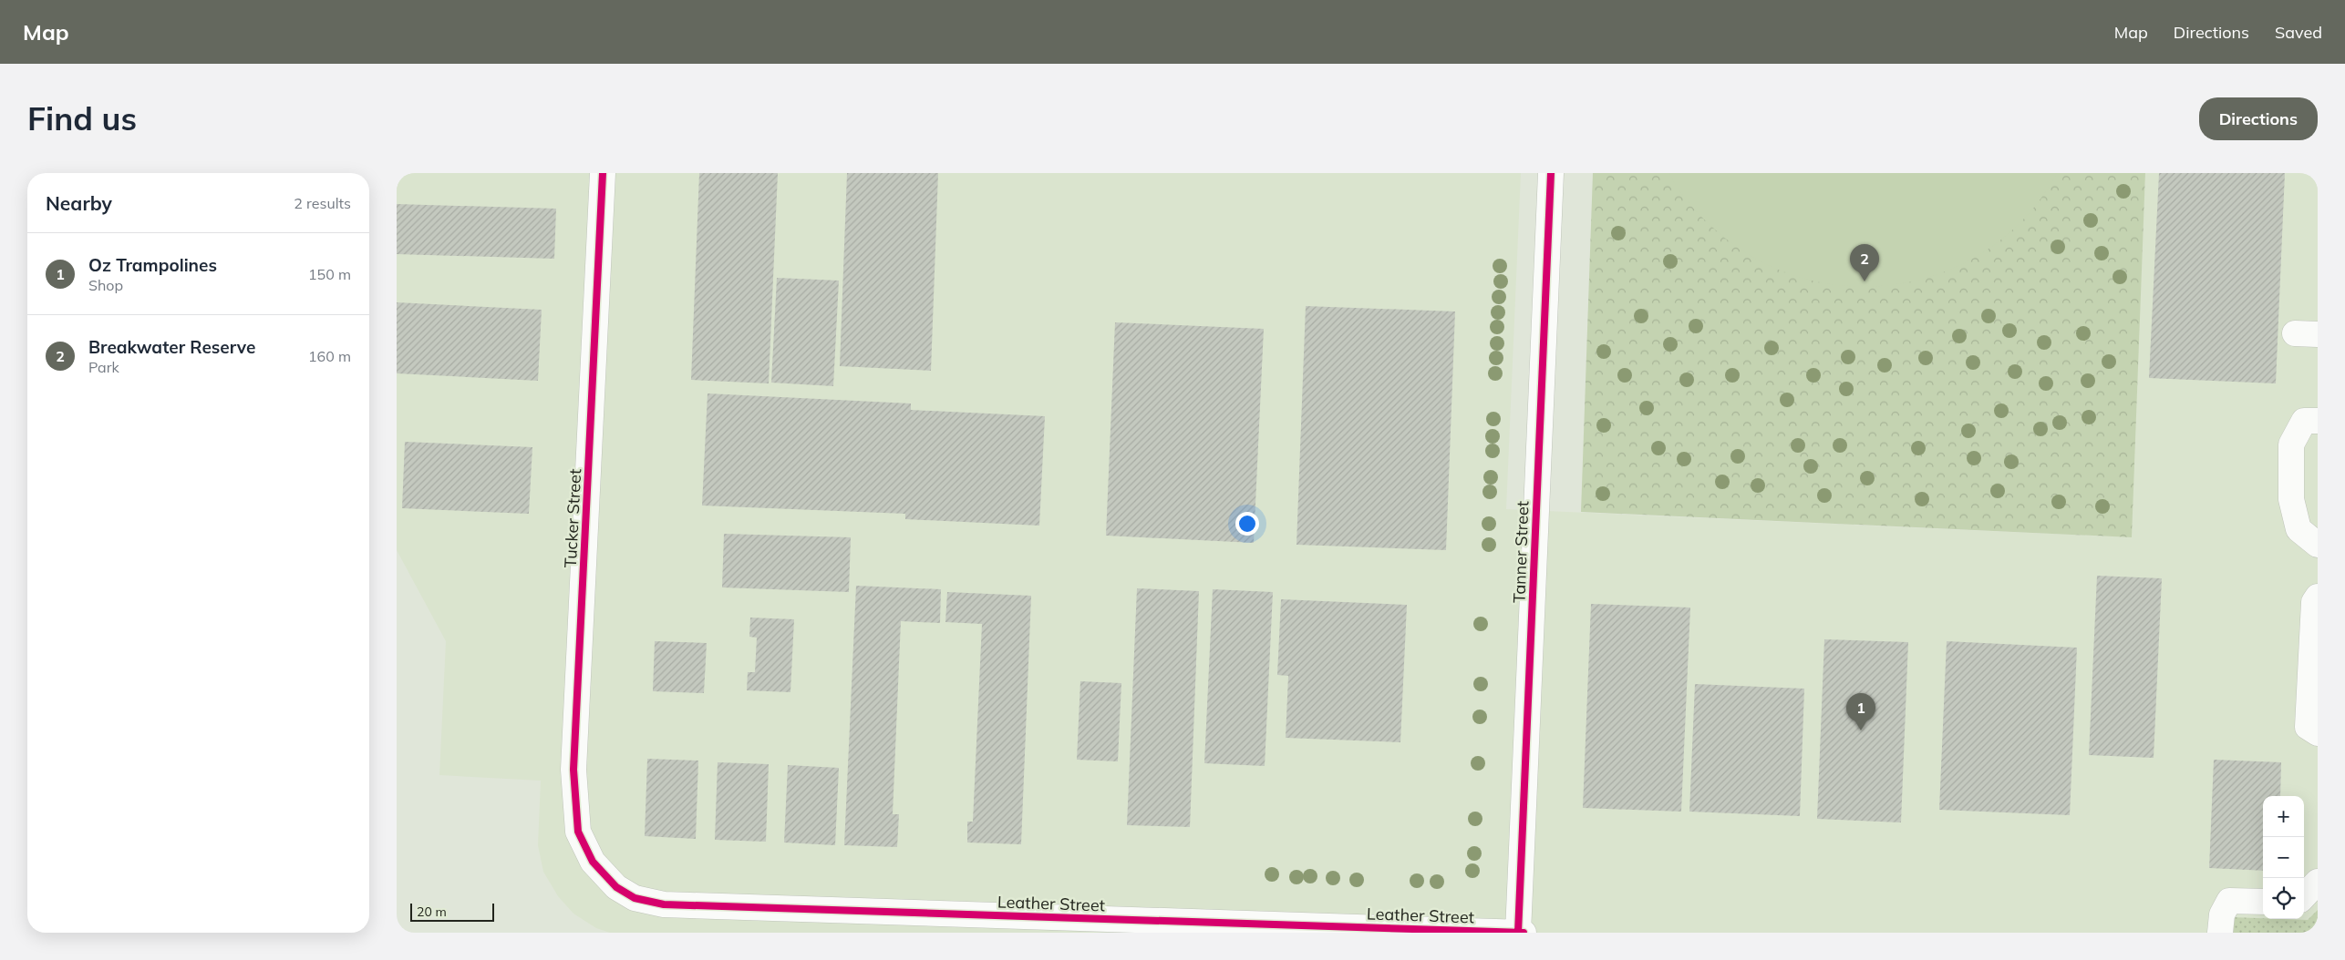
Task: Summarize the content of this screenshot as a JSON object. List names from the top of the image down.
{
  "streets": {
    "street": ["Tucker Street", "Tanner Street", "Leather Street"]
  },
  "crossings": [
    ["Tucker Street", "Leather Street"],
    ["Tanner Street", "Leather Street"]
  ],
  "scale_bar": "20 m",
  "page": {
    "header": "Map",
    "nav": ["Map", "Directions", "Saved"],
    "buttons": "Directions",
    "title": "Find us",
    "heading": ["Nearby", "2 results"],
    "list": [
      {
        "mark": "1",
        "name": "Oz Trampolines",
        "note": "Shop",
        "value": "150 m"
      },
      {
        "mark": "2",
        "name": "Breakwater Reserve",
        "note": "Park",
        "value": "160 m"
      }
    ],
    "pins": ["2", "1"],
    "map_buttons": ["+", "−"],
    "scale": "20 m"
  }
}
